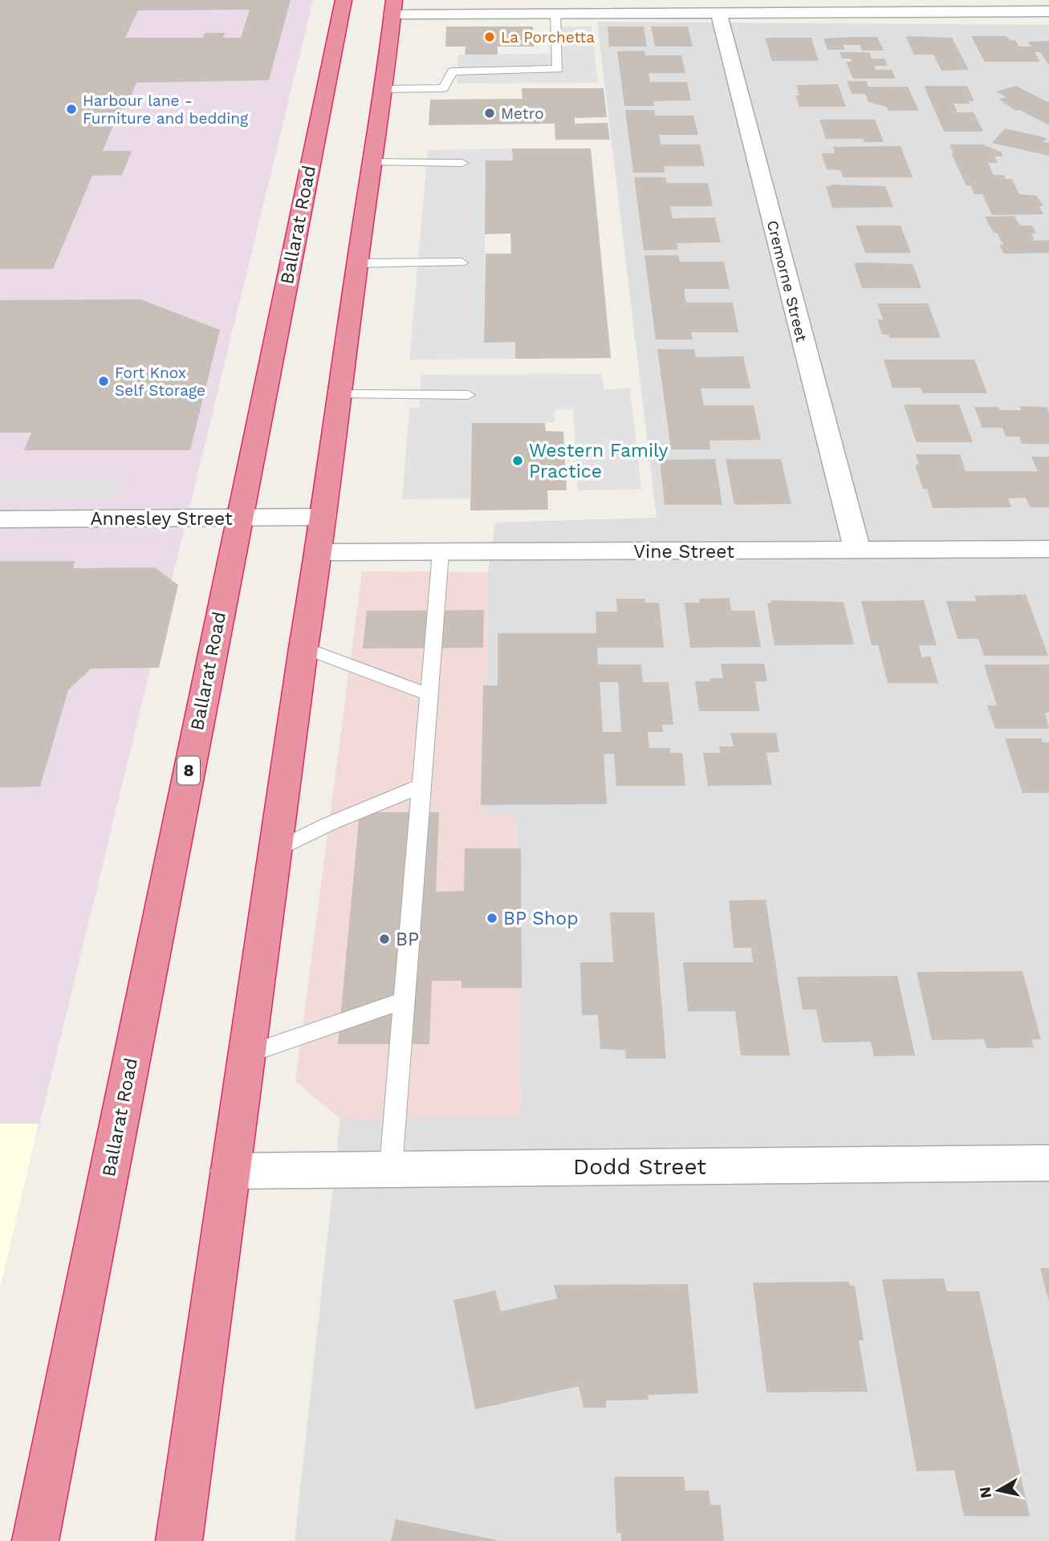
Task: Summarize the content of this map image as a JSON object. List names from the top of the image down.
{
  "streets": {
    "highway": ["Ballarat Road", "8"],
    "street": [
      "Cremorne Street",
      "Annesley Street",
      "Vine Street",
      "Dodd Street"
    ]
  },
  "crossings": [
    ["Ballarat Road", "Annesley Street"],
    ["Cremorne Street", "Vine Street"]
  ],
  "places": [
    "La Porchetta",
    "Harbour lane - Furniture and bedding",
    "Metro",
    "Fort Knox Self Storage",
    "Western Family Practice",
    "BP Shop",
    "BP"
  ],
  "north": "left"
}
